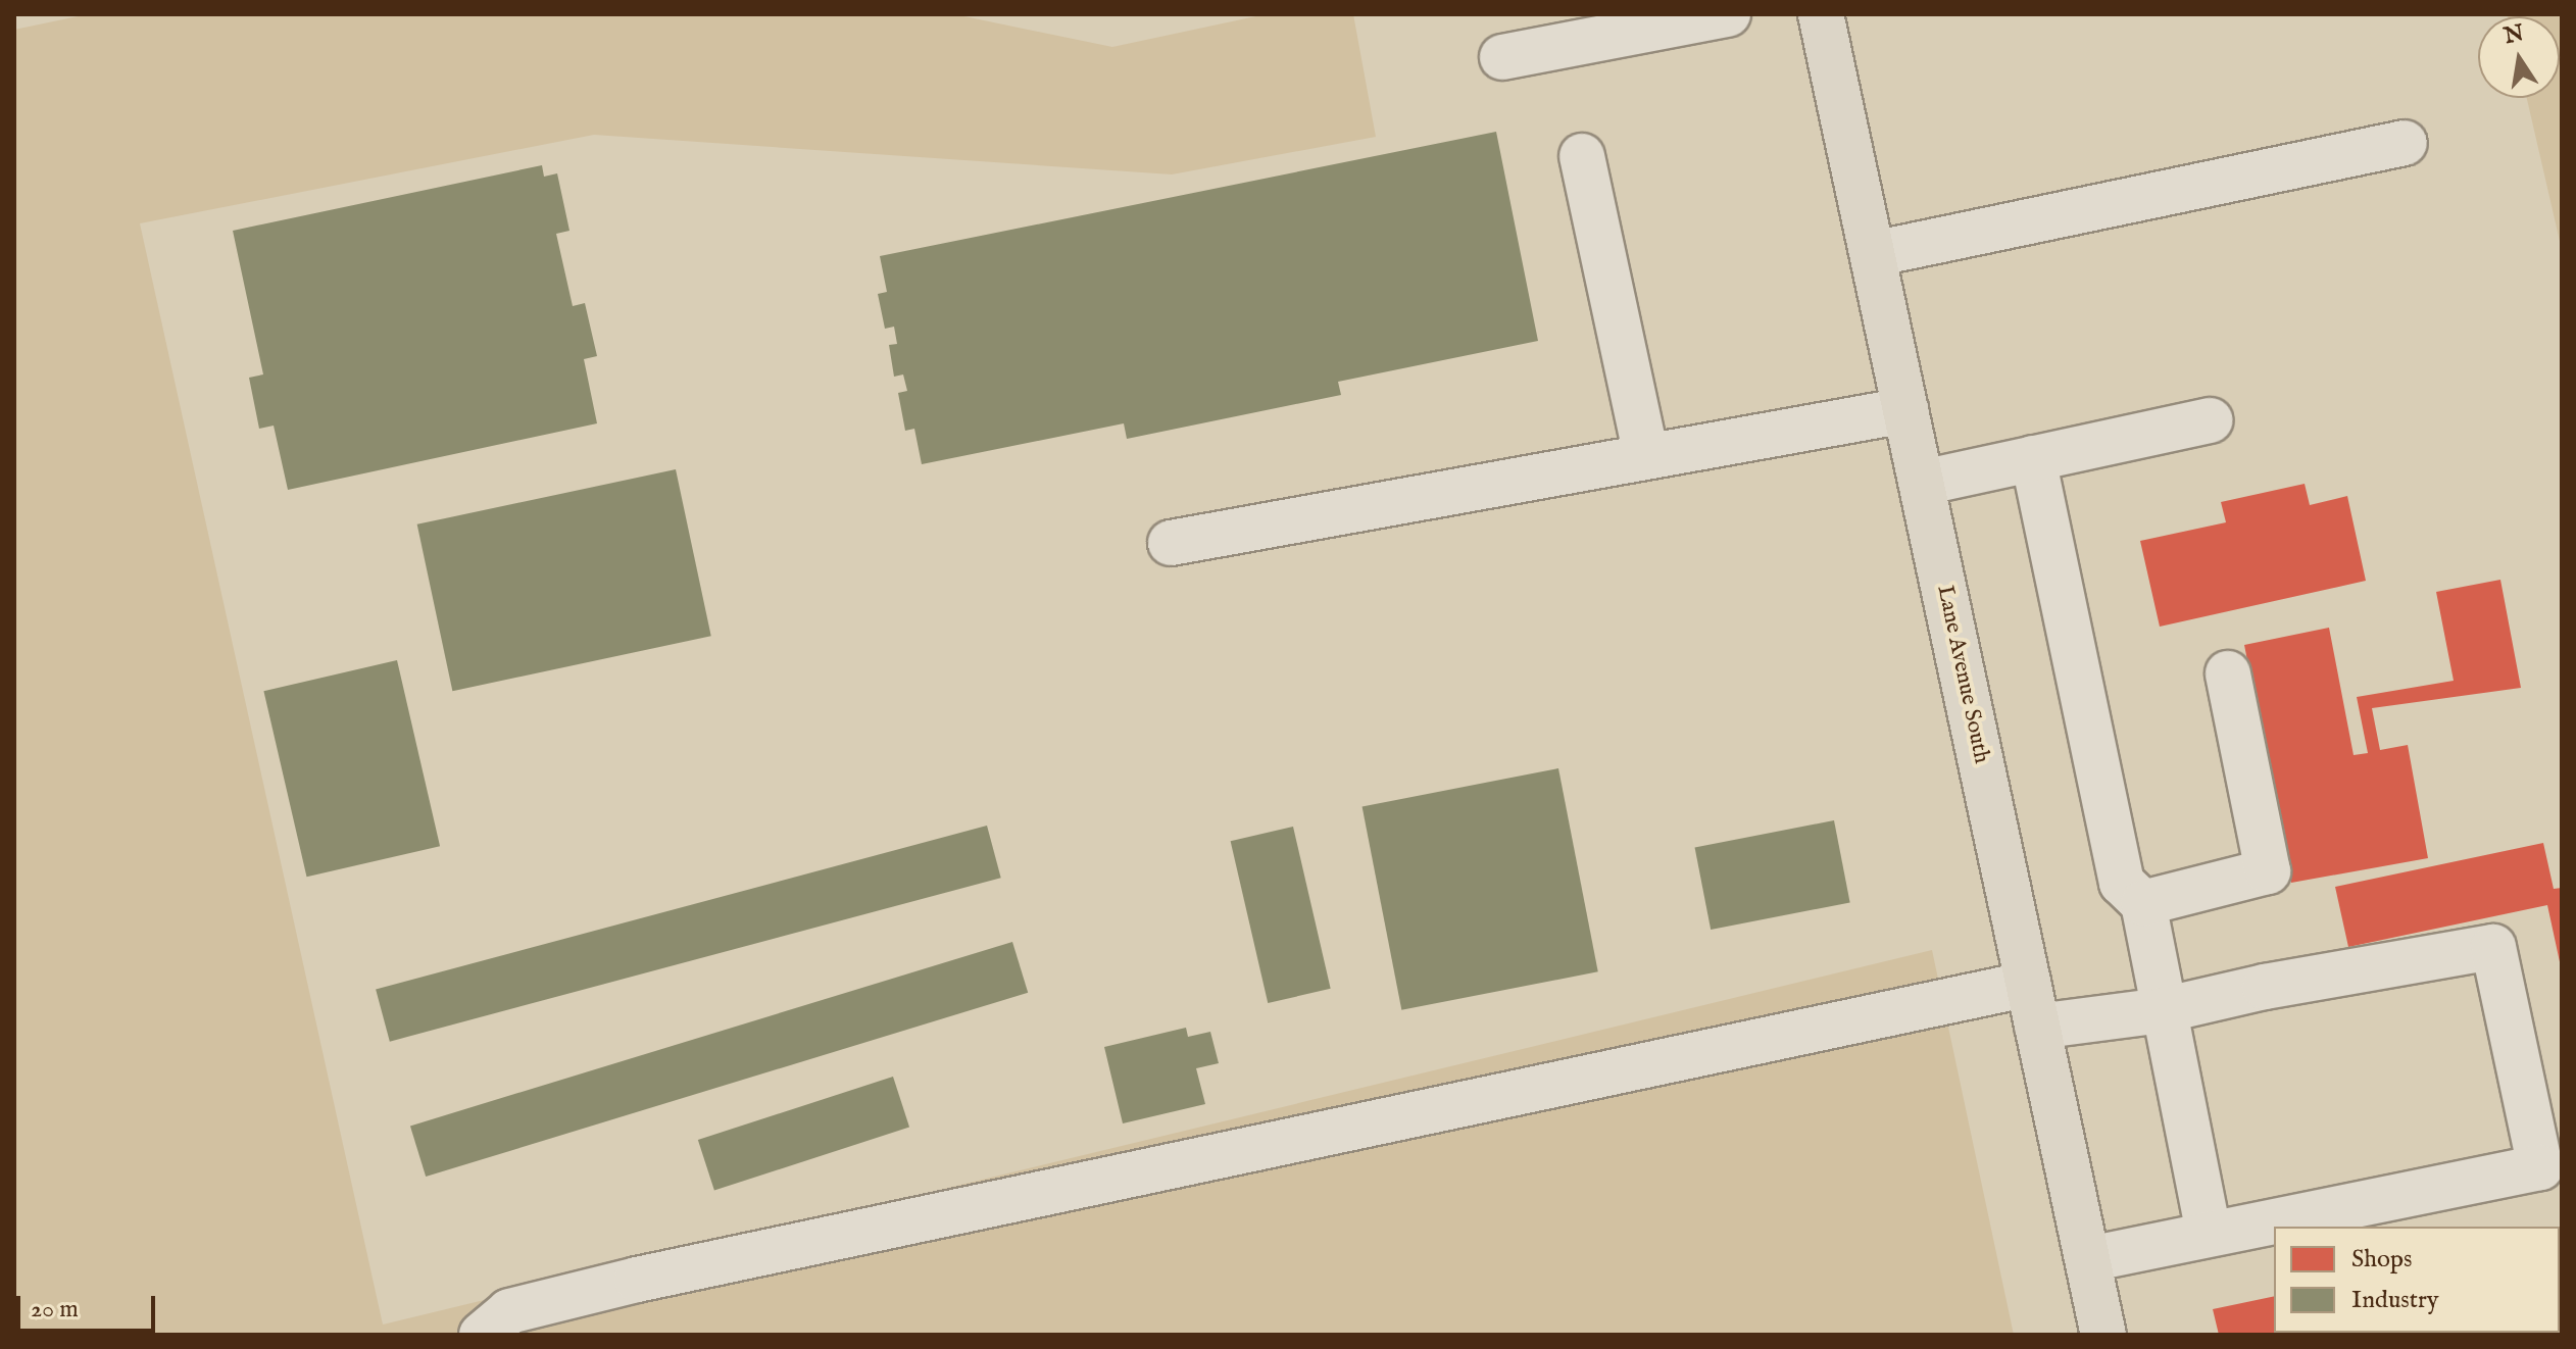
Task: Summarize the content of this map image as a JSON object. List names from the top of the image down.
{
  "streets": {
    "main road": ["Lane Avenue South"]
  },
  "legend": ["Shops", "Industry"],
  "scale_bar": "20 m",
  "north": "top"
}
